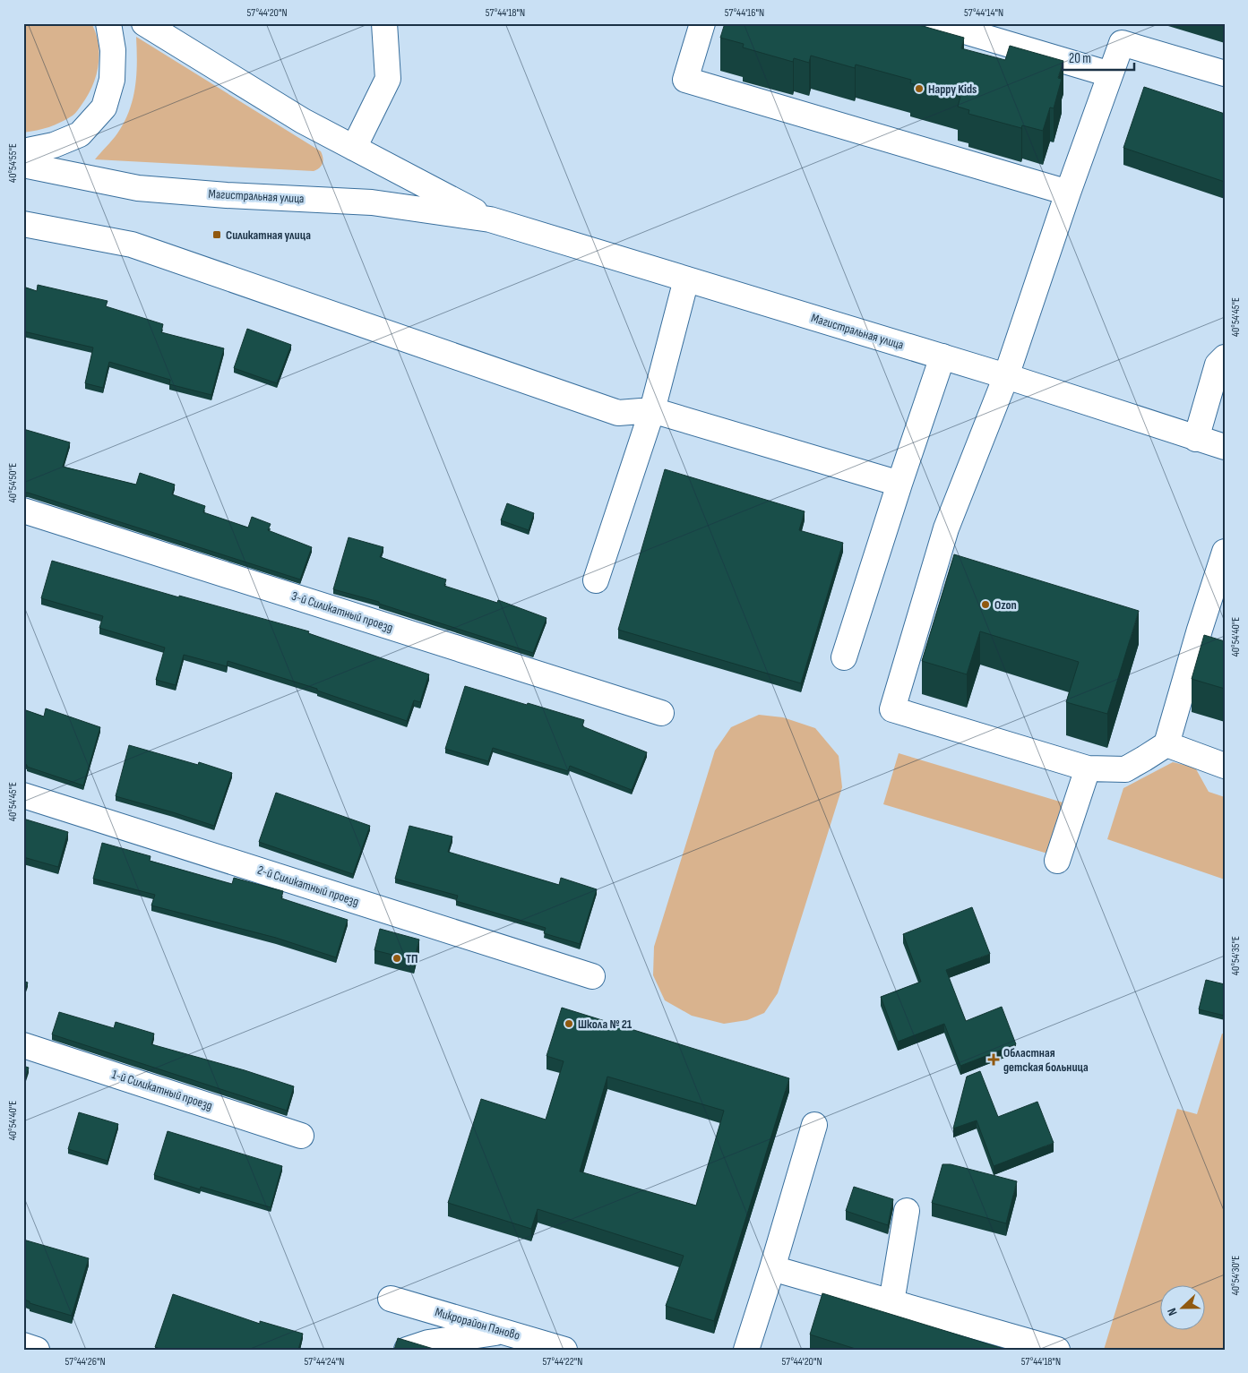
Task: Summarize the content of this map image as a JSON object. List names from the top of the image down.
{
  "streets": {
    "main road": [
      "Магистральная улица",
      "3-й Силикатный проезд",
      "2-й Силикатный проезд",
      "1-й Силикатный проезд",
      "Микрорайон Паново"
    ]
  },
  "places": {
    "other": [
      "Happy Kids",
      "Ozon",
      "ТП",
      "Школа № 21"
    ],
    "transit": ["Силикатная улица"],
    "health": ["Областная детская больница"]
  },
  "scale_bar": "20 m",
  "north": "left",
  "coordinates": [
    "57°44'20\"N",
    "57°44'18\"N",
    "57°44'16\"N",
    "57°44'14\"N",
    "40°54'55\"E",
    "40°54'45\"E",
    "40°54'50\"E",
    "40°54'40\"E",
    "40°54'35\"E",
    "40°54'30\"E",
    "57°44'26\"N",
    "57°44'24\"N",
    "57°44'22\"N"
  ]
}
